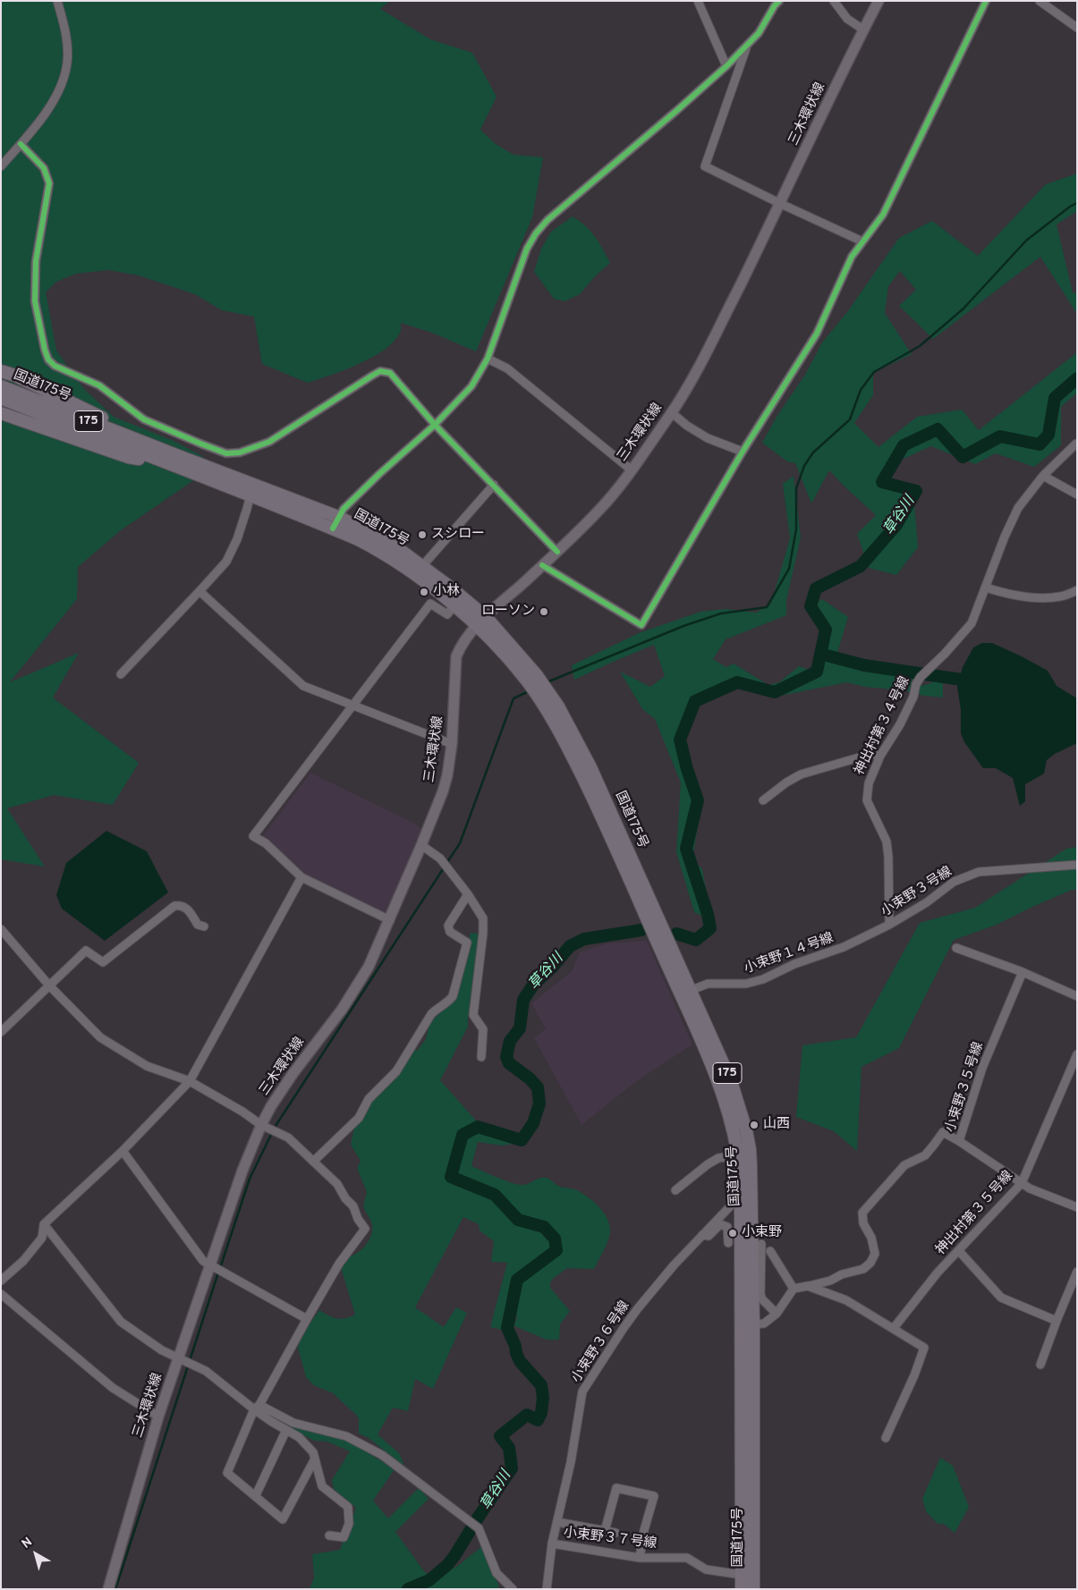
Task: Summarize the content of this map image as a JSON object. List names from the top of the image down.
{
  "streets": {
    "highway": ["国道175号", "175"],
    "main road": ["三木環状線"],
    "street": [
      "神出村第３４号線",
      "小束野３号線",
      "小束野１４号線",
      "小束野３５号線",
      "神出村第３５号線",
      "小束野３６号線",
      "小束野３７号線"
    ]
  },
  "crossings": [
    ["三木環状線", "国道175号"],
    ["国道175号", "小束野１４号線"],
    ["国道175号", "小束野３６号線"],
    ["国道175号", "小束野３７号線"],
    ["神出村第３４号線", "小束野３号線"],
    ["小束野３号線", "小束野１４号線"],
    ["小束野３５号線", "神出村第３５号線"],
    ["小束野３６号線", "小束野３７号線"]
  ],
  "water": ["草谷川"],
  "places": [
    "スシロー",
    "小林",
    "ローソン",
    "山西",
    "小束野"
  ],
  "north": "top left"
}
